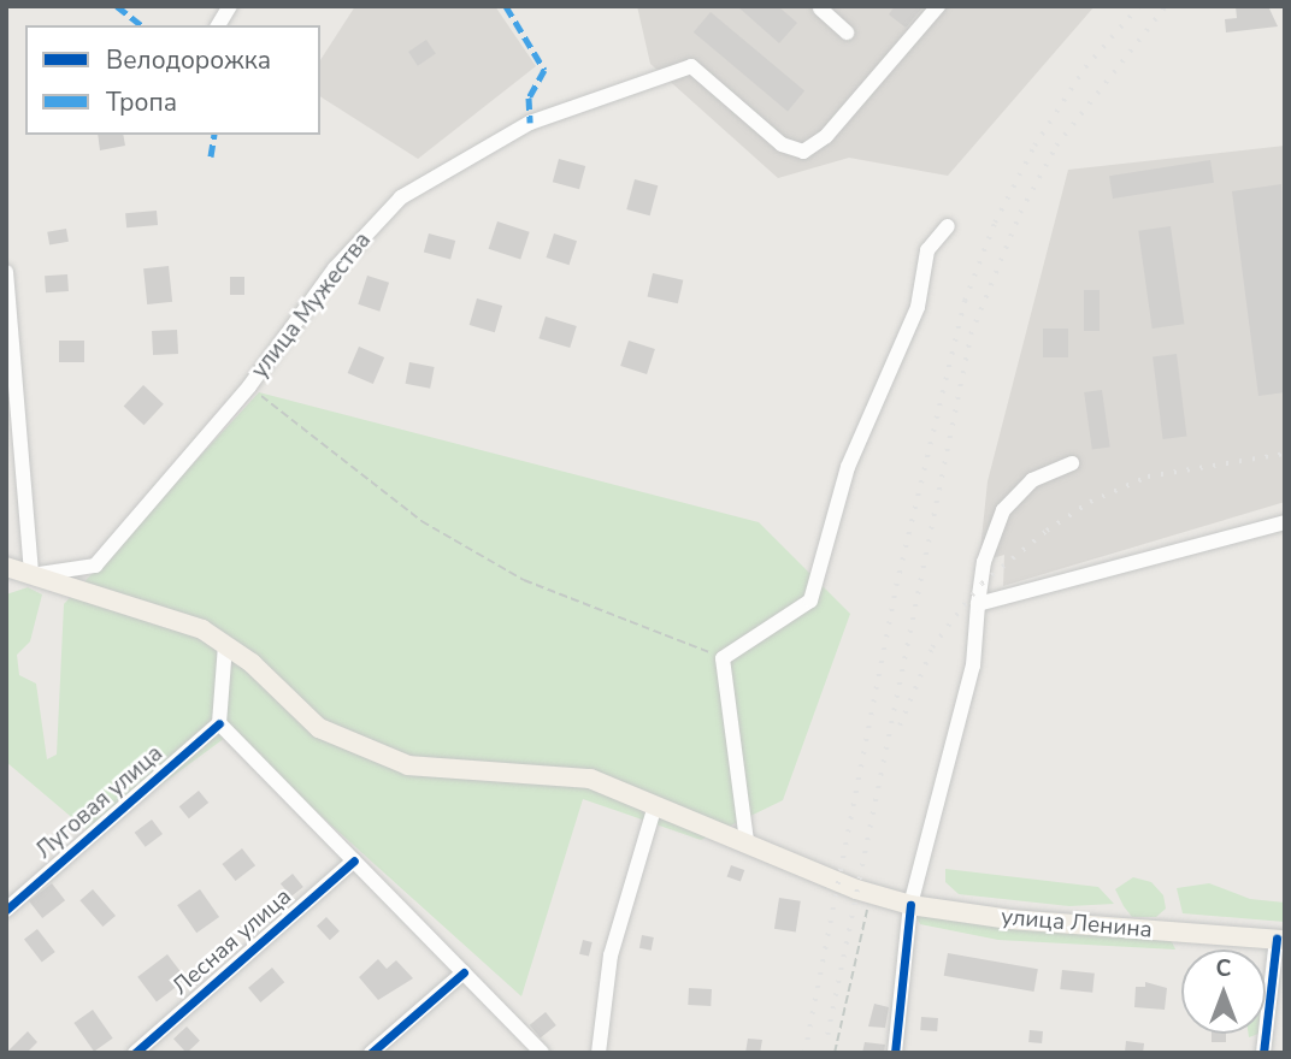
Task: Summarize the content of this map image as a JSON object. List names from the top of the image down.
{
  "streets": {
    "main road": ["улица Ленина"],
    "street": ["улица Мужества", "Луговая улица", "Лесная улица"]
  },
  "crossings": [
    ["улица Мужества", "улица Ленина"]
  ],
  "legend": ["Велодорожка", "Тропа"],
  "north": "top"
}
